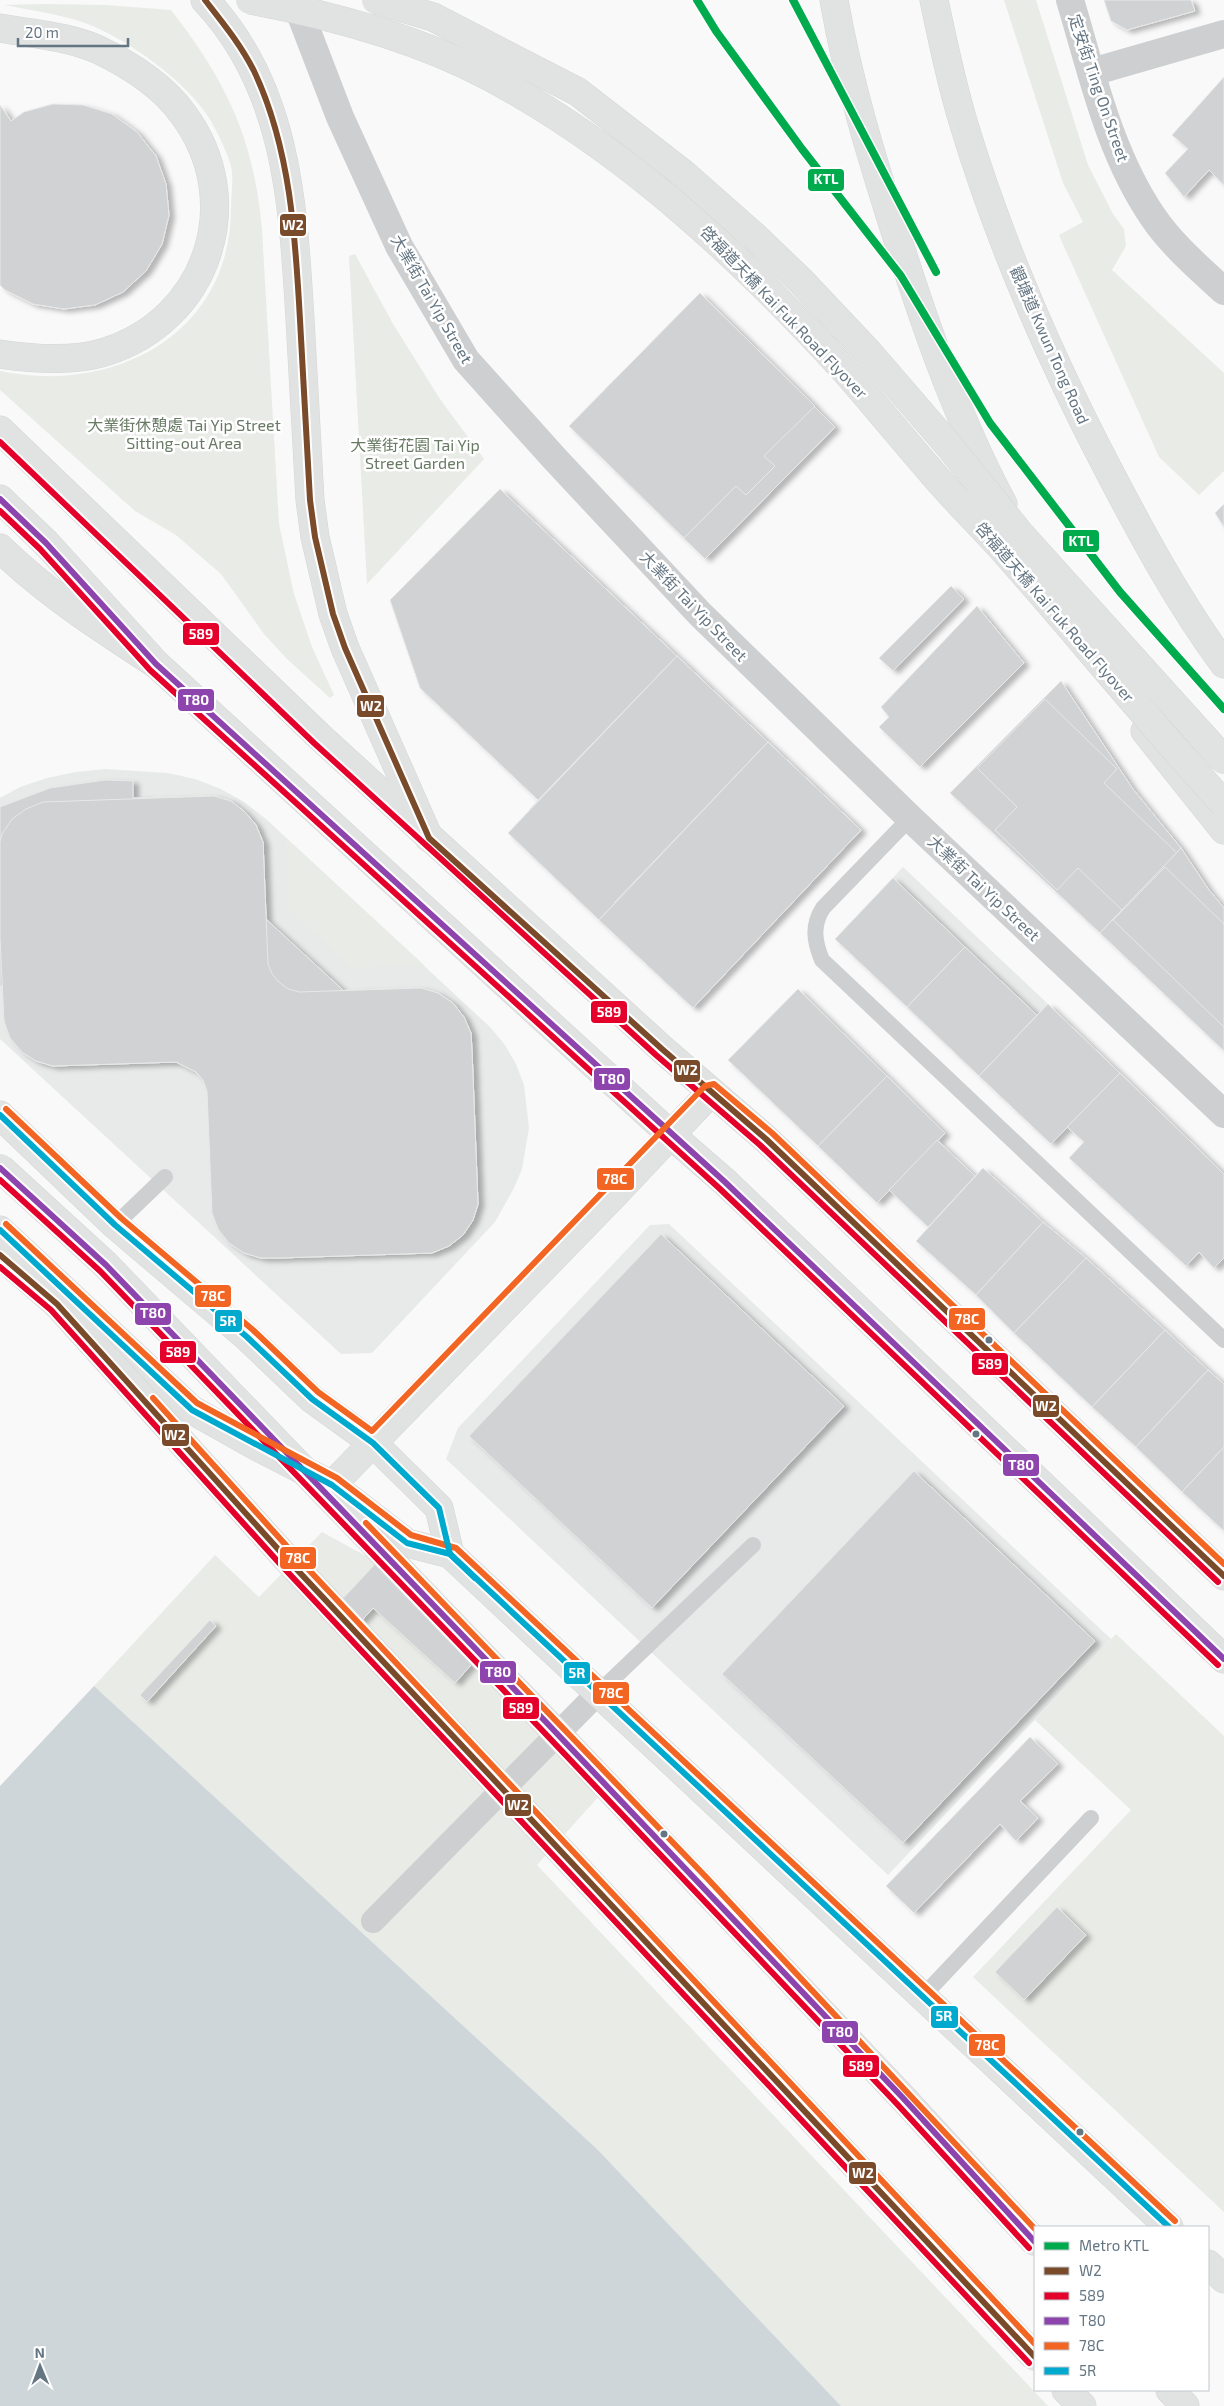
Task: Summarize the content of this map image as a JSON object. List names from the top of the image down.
{
  "streets": {
    "main road": ["啓福道天橋 Kai Fuk Road Flyover", "觀塘道 Kwun Tong Road"],
    "street": ["定安街 Ting On Street", "大業街 Tai Yip Street"]
  },
  "parks": ["大業街休憩處 Tai Yip Street Sitting-out Area", "大業街花園 Tai Yip Street Garden"],
  "lines": [
    "metro line KTL",
    "transit line W2",
    "transit line 589",
    "transit line T80",
    "transit line 78C",
    "transit line 5R"
  ],
  "legend": [
    "Metro KTL",
    "W2",
    "589",
    "T80",
    "78C",
    "5R"
  ],
  "scale_bar": "20 m",
  "north": "top"
}
